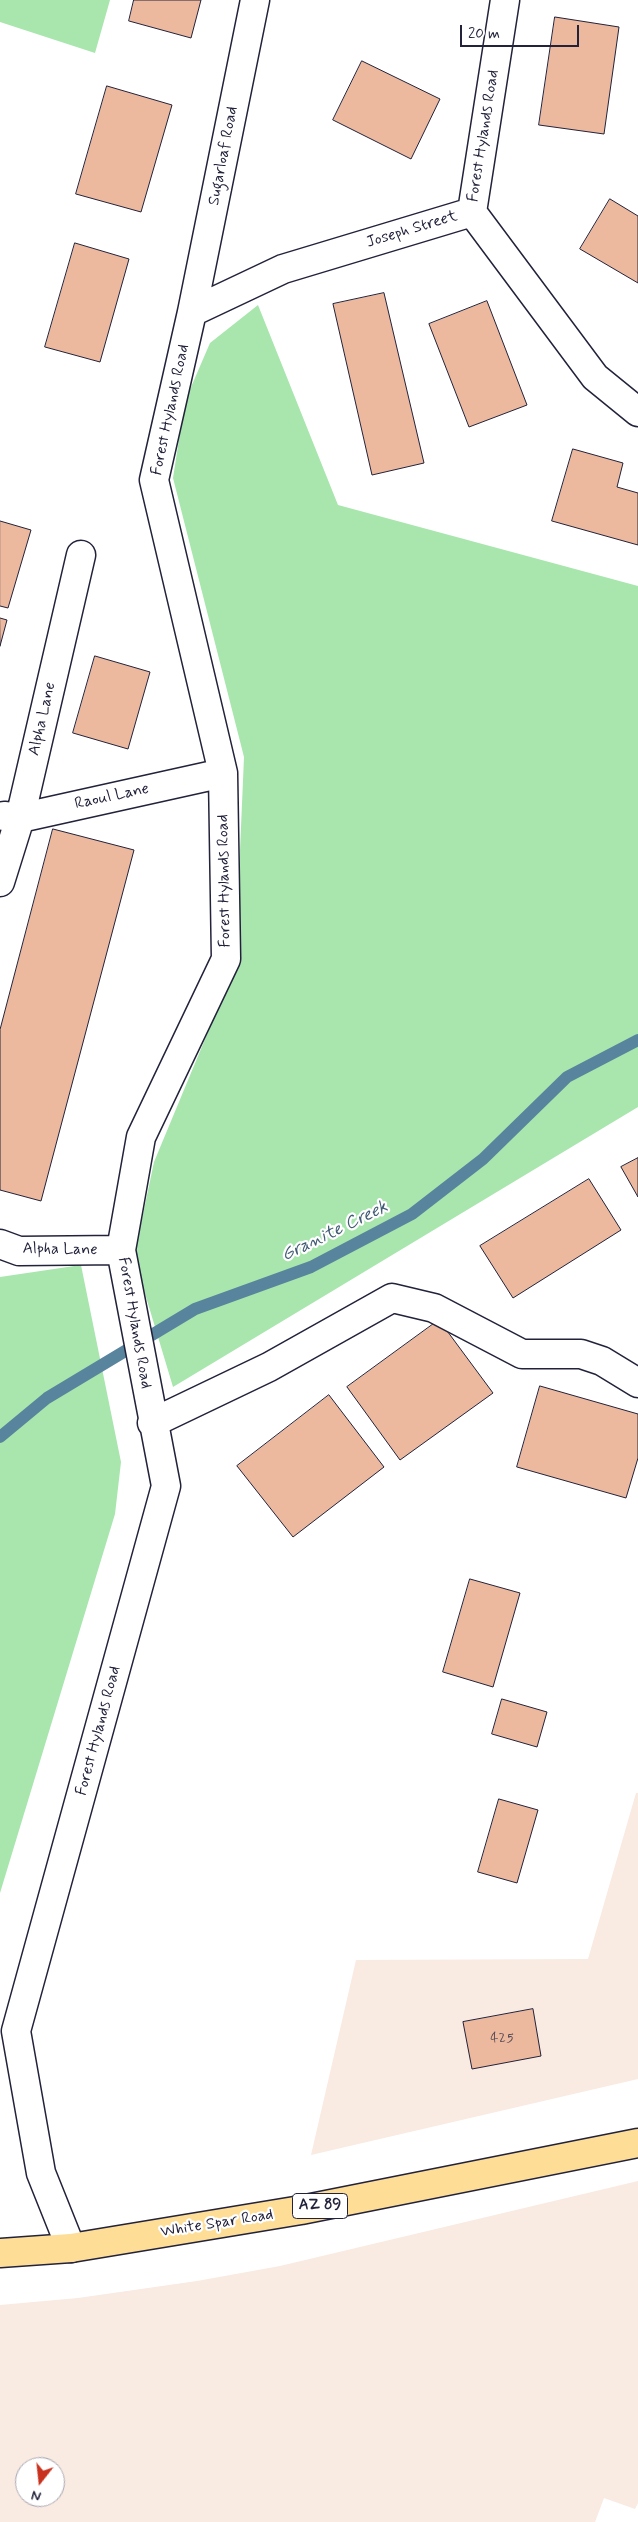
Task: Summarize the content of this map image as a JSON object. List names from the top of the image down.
{
  "streets": {
    "main road": ["AZ 89", "White Spar Road"],
    "street": [
      "Forest Hylands Road",
      "Sugarloaf Road",
      "Joseph Street",
      "Alpha Lane",
      "Raoul Lane"
    ]
  },
  "crossings": [
    ["Forest Hylands Road", "Sugarloaf Road"],
    ["Forest Hylands Road", "Joseph Street"],
    ["Forest Hylands Road", "Alpha Lane"],
    ["Forest Hylands Road", "Raoul Lane"],
    ["Forest Hylands Road", "White Spar Road"],
    ["Sugarloaf Road", "Joseph Street"],
    ["Alpha Lane", "Raoul Lane"]
  ],
  "water": ["Granite Creek"],
  "house_numbers": ["425"],
  "scale_bar": "20 m",
  "north": "bottom"
}
